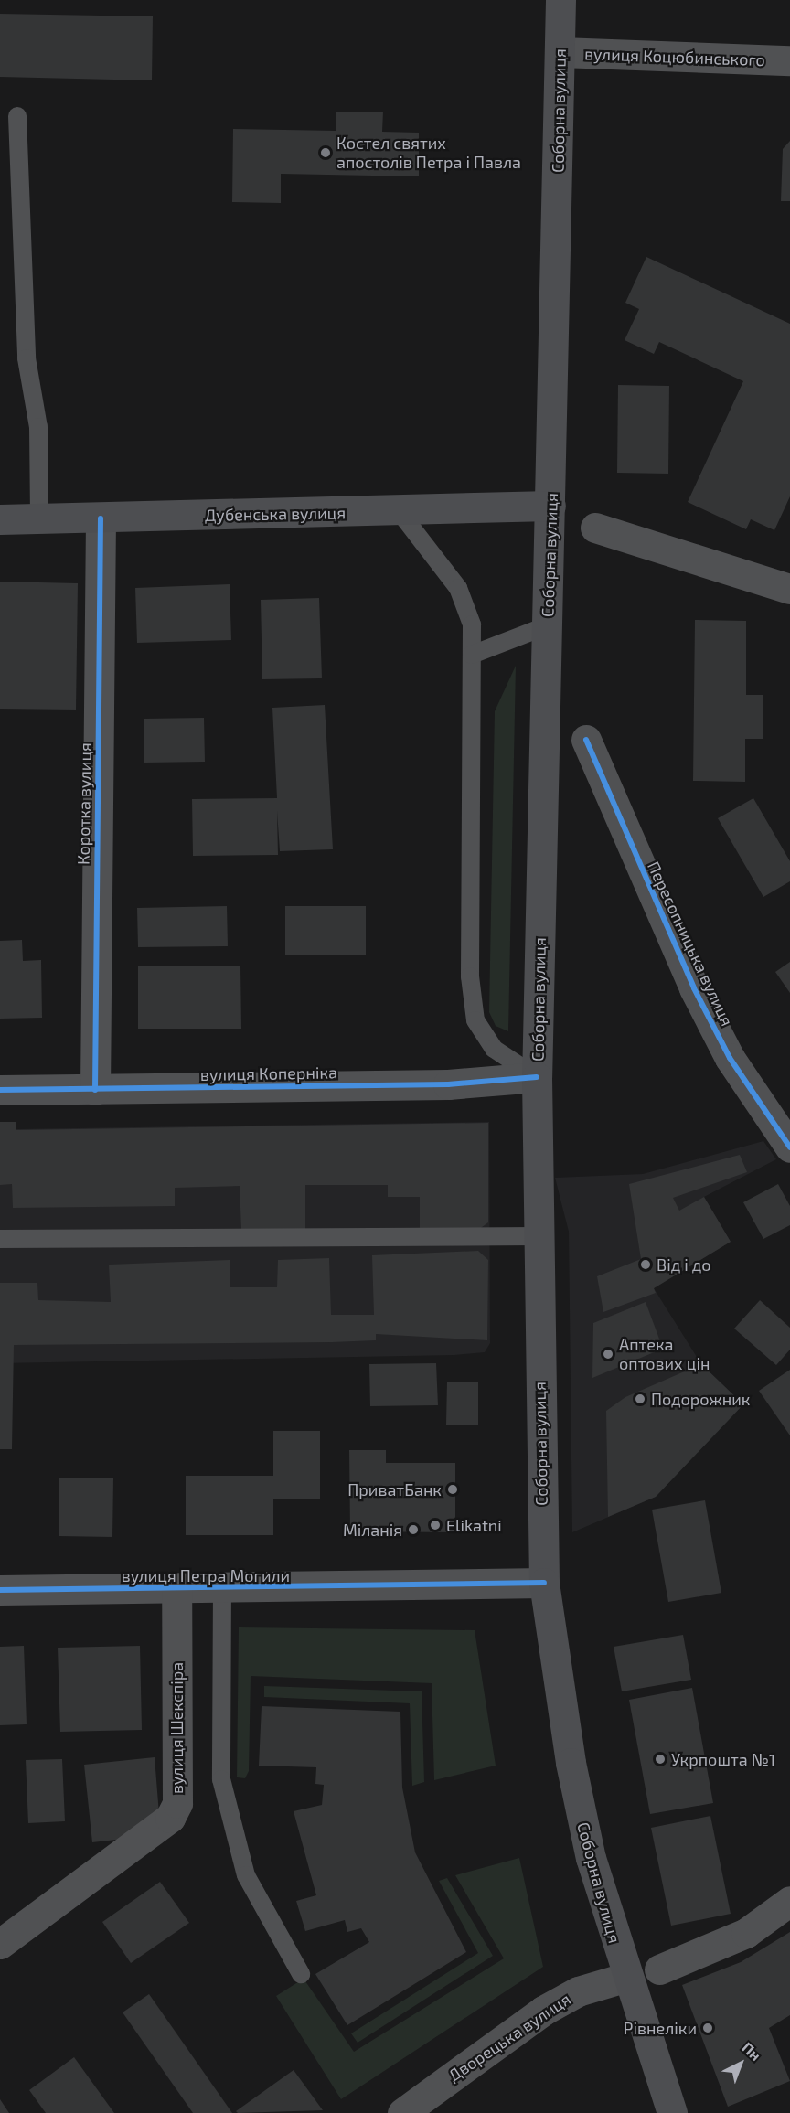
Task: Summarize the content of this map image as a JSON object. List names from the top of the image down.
{
  "streets": {
    "main road": ["Соборна вулиця", "Дубенська вулиця"],
    "street": [
      "вулиця Коцюбинського",
      "Коротка вулиця",
      "Пересопницька вулиця",
      "вулиця Коперніка",
      "вулиця Петра Могили",
      "вулиця Шекспіра",
      "Дворецька вулиця"
    ]
  },
  "crossings": [
    ["вулиця Коцюбинського", "Соборна вулиця"],
    ["Соборна вулиця", "Дубенська вулиця"],
    ["Соборна вулиця", "вулиця Коперніка"],
    ["Соборна вулиця", "вулиця Петра Могили"],
    ["Соборна вулиця", "Дворецька вулиця"],
    ["Дубенська вулиця", "Коротка вулиця"],
    ["Коротка вулиця", "вулиця Коперніка"],
    ["вулиця Петра Могили", "вулиця Шекспіра"]
  ],
  "places": [
    "Костел святих апостолів Петра і Павла",
    "Від і до",
    "Аптека оптових цін",
    "Подорожник",
    "ПриватБанк",
    "Elikatni",
    "Міланія",
    "Укрпошта №1",
    "Рівнеліки"
  ],
  "north": "top right"
}
